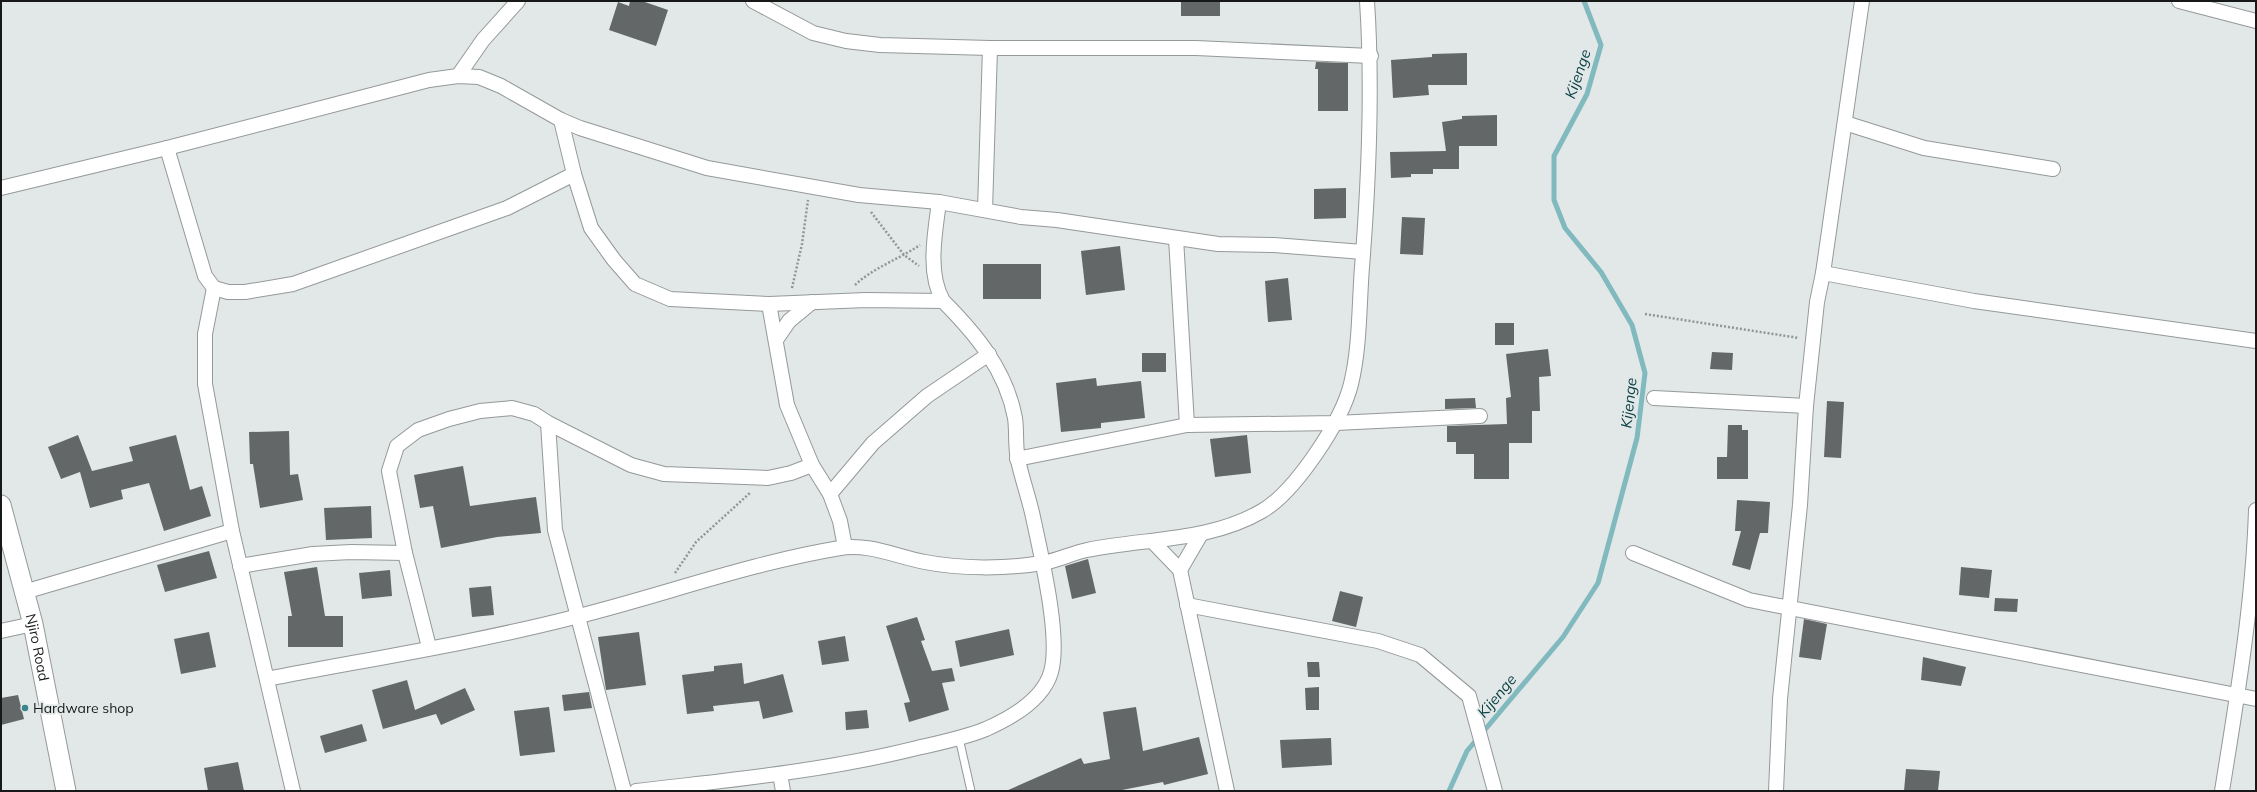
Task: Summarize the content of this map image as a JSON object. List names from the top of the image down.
{
  "streets": {
    "street": ["Njiro Road"]
  },
  "water": ["Kijenge"],
  "places": ["Hardware shop"]
}
